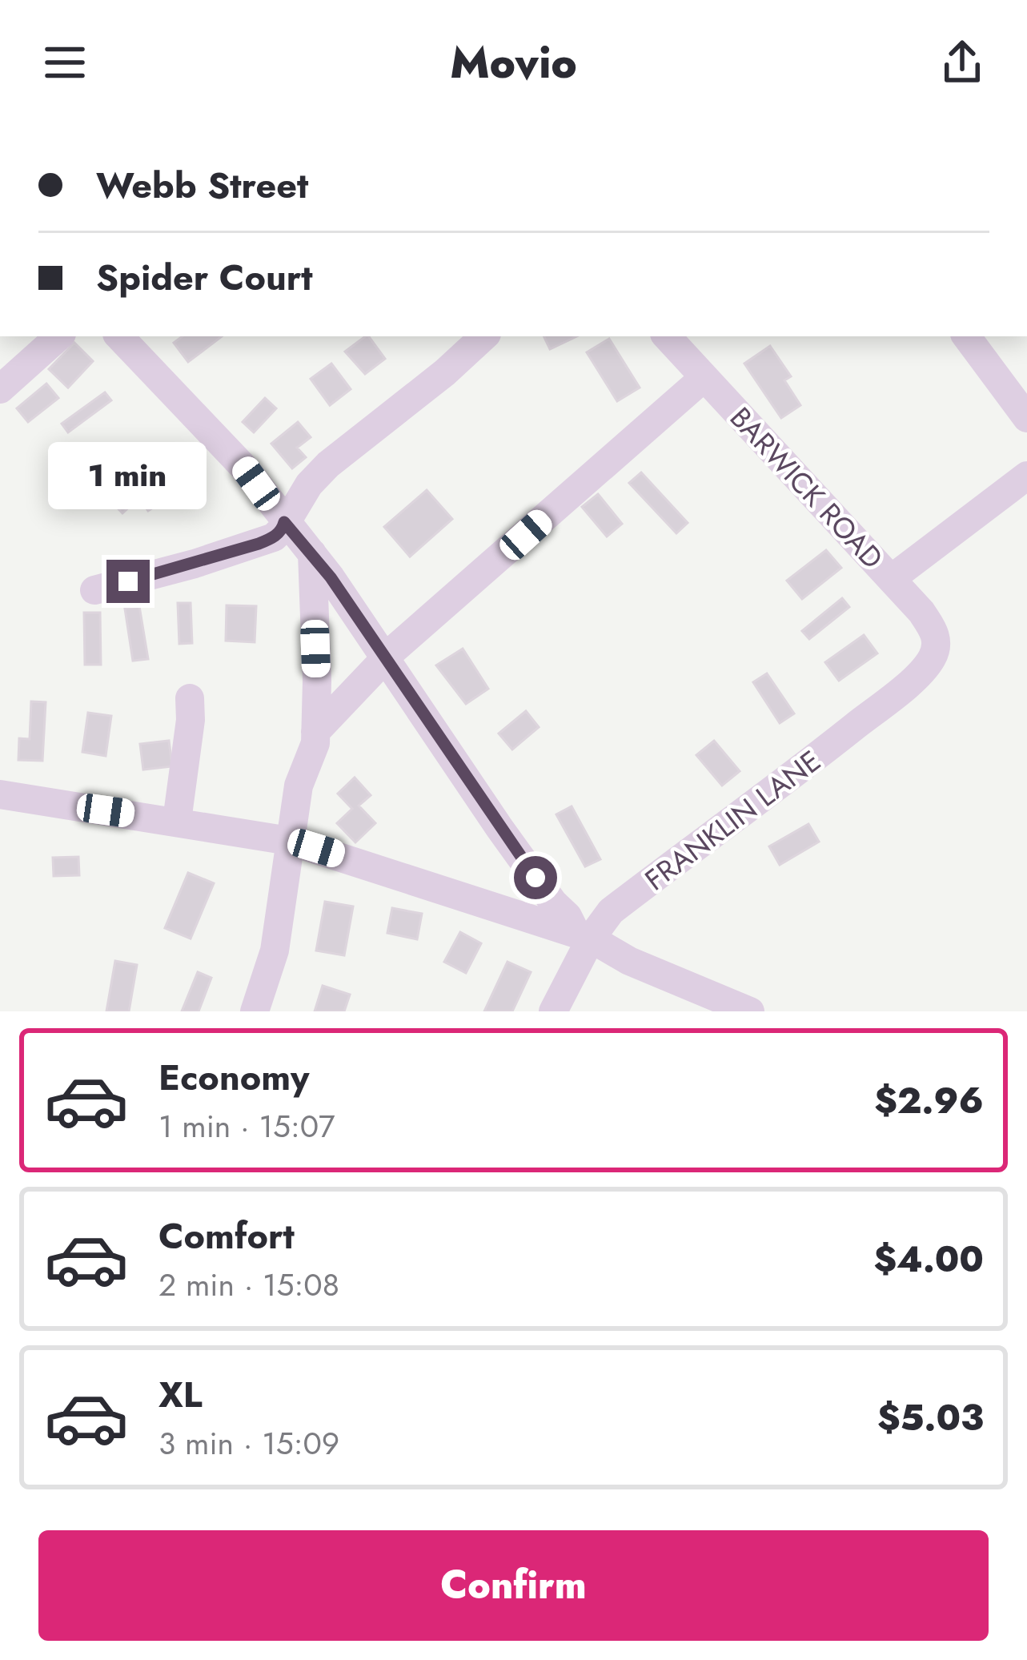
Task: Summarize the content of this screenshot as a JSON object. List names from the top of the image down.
{
  "streets": {
    "street": ["BARWICK ROAD", "FRANKLIN LANE"]
  },
  "crossings": [
    ["BARWICK ROAD", "FRANKLIN LANE"]
  ],
  "page": {
    "header": "Movio",
    "banner": ["Webb Street", "Spider Court"],
    "bubble": "1 min",
    "list": [
      {
        "name": "Economy",
        "note": "1 min · 15:07",
        "value": "$2.96"
      },
      {
        "name": "Comfort",
        "note": "2 min · 15:08",
        "value": "$4.00"
      },
      {
        "name": "XL",
        "note": "3 min · 15:09",
        "value": "$5.03"
      }
    ],
    "buttons": "Confirm"
  }
}
